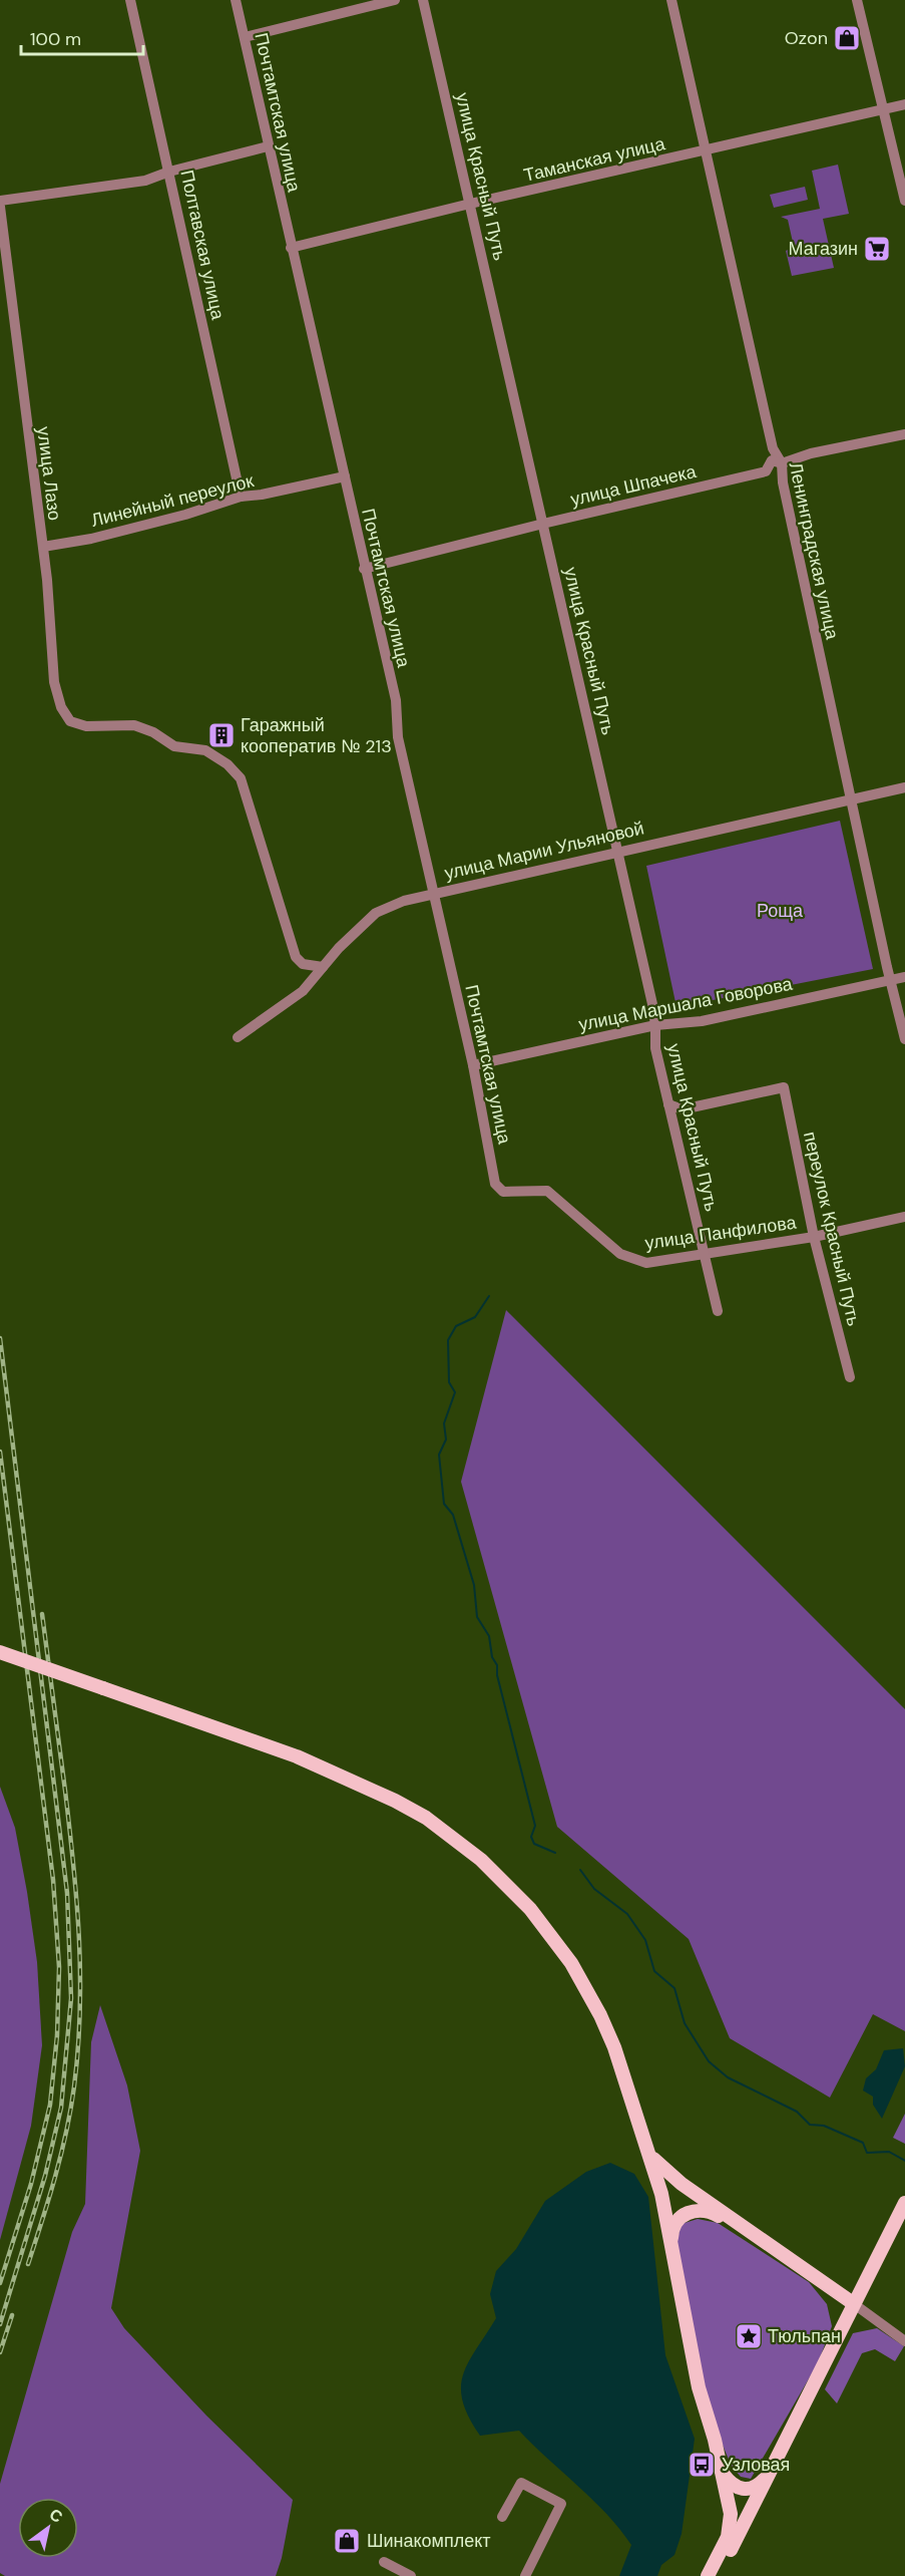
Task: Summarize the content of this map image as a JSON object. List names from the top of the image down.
{
  "streets": {
    "street": [
      "Почтамтская улица",
      "Таманская улица",
      "улица Красный Путь",
      "Полтавская улица",
      "улица Лазо",
      "улица Шпачека",
      "Линейный переулок",
      "Ленинградская улица",
      "улица Марии Ульяновой",
      "улица Маршала Говорова",
      "переулок Красный Путь",
      "улица Панфилова"
    ]
  },
  "crossings": [
    ["Почтамтская улица", "Таманская улица"],
    ["Почтамтская улица", "улица Шпачека"],
    ["Почтамтская улица", "Линейный переулок"],
    ["Почтамтская улица", "улица Марии Ульяновой"],
    ["Почтамтская улица", "улица Маршала Говорова"],
    ["Почтамтская улица", "улица Панфилова"],
    ["Таманская улица", "улица Красный Путь"],
    ["Таманская улица", "Ленинградская улица"],
    ["улица Красный Путь", "улица Шпачека"],
    ["улица Красный Путь", "улица Марии Ульяновой"],
    ["улица Красный Путь", "улица Маршала Говорова"],
    ["улица Красный Путь", "переулок Красный Путь"],
    ["улица Красный Путь", "улица Панфилова"],
    ["Полтавская улица", "Линейный переулок"],
    ["улица Лазо", "Линейный переулок"],
    ["улица Лазо", "улица Марии Ульяновой"],
    ["улица Шпачека", "Ленинградская улица"],
    ["Ленинградская улица", "улица Марии Ульяновой"],
    ["Ленинградская улица", "улица Маршала Говорова"],
    ["переулок Красный Путь", "улица Панфилова"]
  ],
  "parks": ["Роща"],
  "places": {
    "shop": ["Ozon", "Шинакомплект"],
    "supermarket": ["Магазин"],
    "building": ["Гаражный кооператив № 213"],
    "place": ["Тюльпан"],
    "bus stop": ["Узловая"]
  },
  "scale_bar": "100 m",
  "north": "top right"
}
